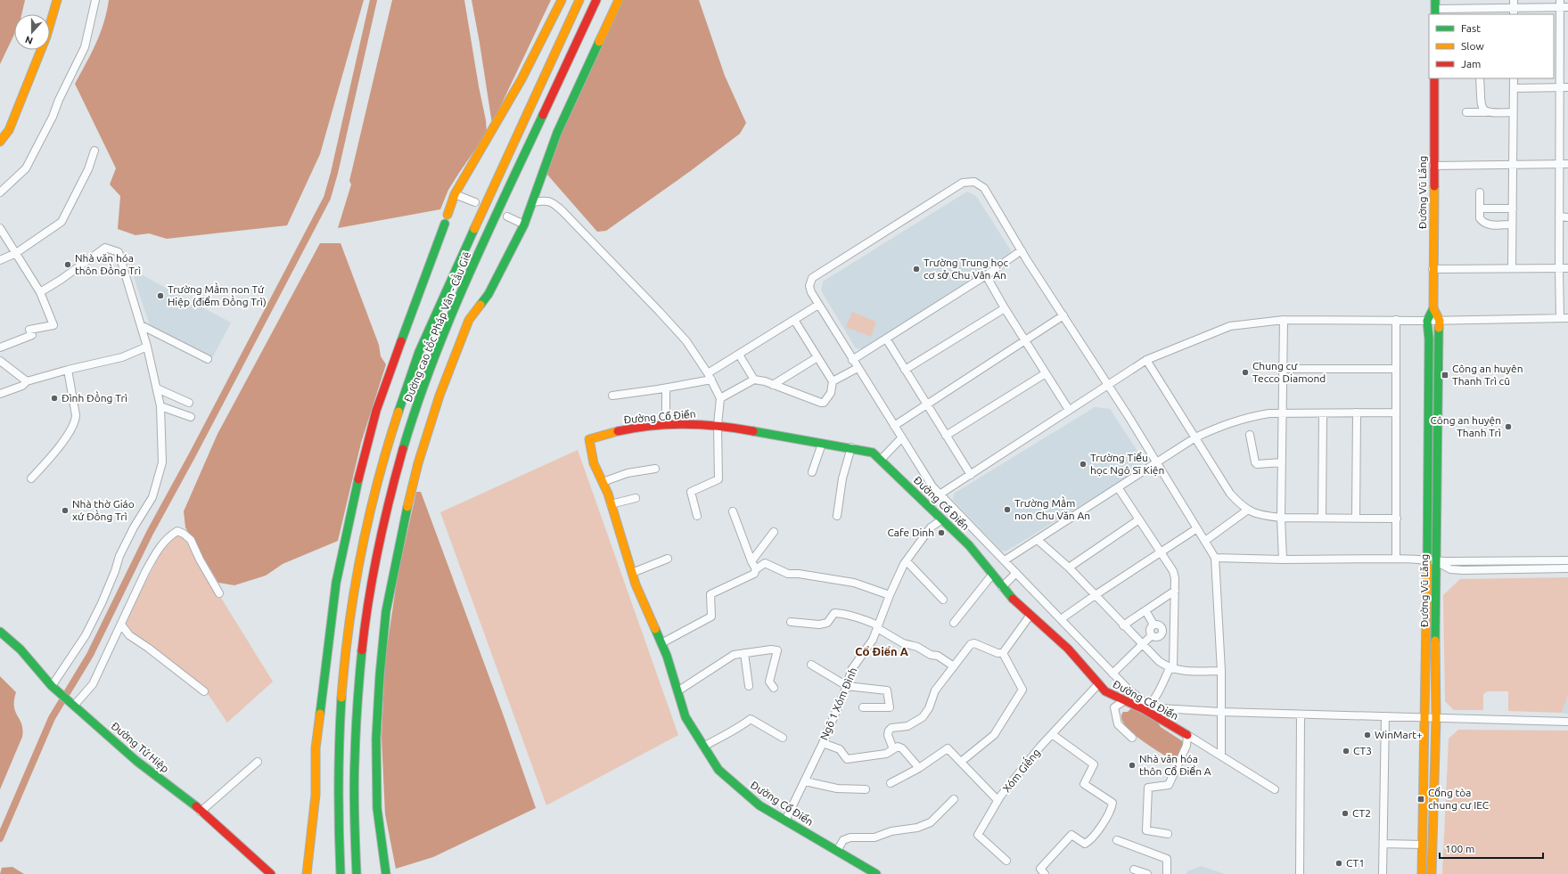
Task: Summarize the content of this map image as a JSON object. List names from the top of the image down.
{
  "streets": {
    "main road": [
      "Đường Vũ Lăng",
      "Đường cao tốc Pháp Vân - Cầu Giẽ",
      "Đường Cổ Điển",
      "Đường Tứ Hiệp"
    ],
    "street": ["Ngõ 1 Xóm Đình", "Xóm Giếng"]
  },
  "crossings": [
    ["Đường Cổ Điển", "Ngõ 1 Xóm Đình"],
    ["Đường Cổ Điển", "Xóm Giếng"]
  ],
  "districts": ["Cổ Điển A"],
  "places": {
    "other": [
      "Nhà văn hóa thôn Đồng Trì",
      "Trường Trung học cơ sở Chu Vân An",
      "Trường Mầm non Tứ Hiệp (điểm Đồng Trì)",
      "Chung cư Tecco Diamond",
      "Đình Đồng Trì",
      "Công an huyện Thanh Trì",
      "Trường Tiểu học Ngô Sĩ Kiện",
      "Trường Mầm non Chu Văn An",
      "Nhà thờ Giáo xứ Đồng Trì",
      "Cafe Dinh",
      "WinMart+",
      "CT3",
      "Nhà văn hóa thôn Cổ Điển A",
      "CT2",
      "CT1"
    ],
    "transit": ["Công an huyên Thanh Trì cũ", "Cổng tòa chung cư IEC"]
  },
  "legend": ["Fast", "Slow", "Jam"],
  "scale_bar": "100 m",
  "north": "bottom"
}
